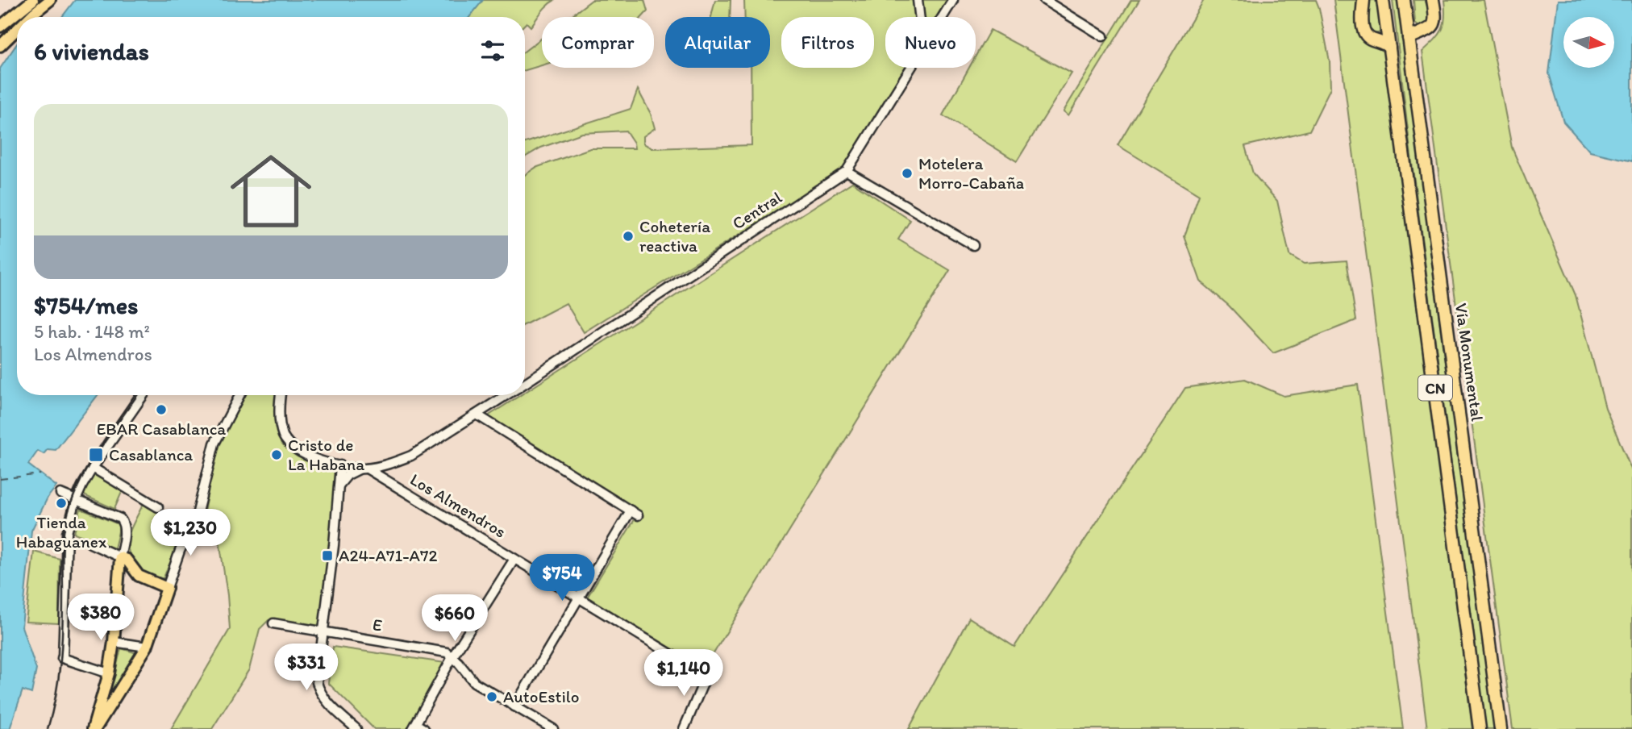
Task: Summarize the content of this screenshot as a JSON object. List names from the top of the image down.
{
  "streets": {
    "highway": ["Vía Monumental", "CN"],
    "street": ["Central", "Los Almendros", "E"]
  },
  "crossings": [
    ["Central", "Los Almendros"]
  ],
  "places": {
    "other": [
      "Motelera Morro-Cabaña",
      "Cohetería reactiva",
      "EBAR Casablanca",
      "Cristo de La Habana",
      "Tienda Habaguanex",
      "AutoEstilo"
    ],
    "transit": ["Casablanca", "A24-A71-A72"]
  },
  "north": "right",
  "page": {
    "chip": [
      "Comprar",
      "Alquilar",
      "Filtros",
      "Nuevo"
    ],
    "heading": "6 viviendas",
    "list": [
      {
        "name": "$754/mes",
        "note": "5 hab. · 148 m² · Los Almendros"
      }
    ],
    "price": [
      "$1,230",
      "$754",
      "$380",
      "$660",
      "$331",
      "$1,140"
    ]
  }
}
